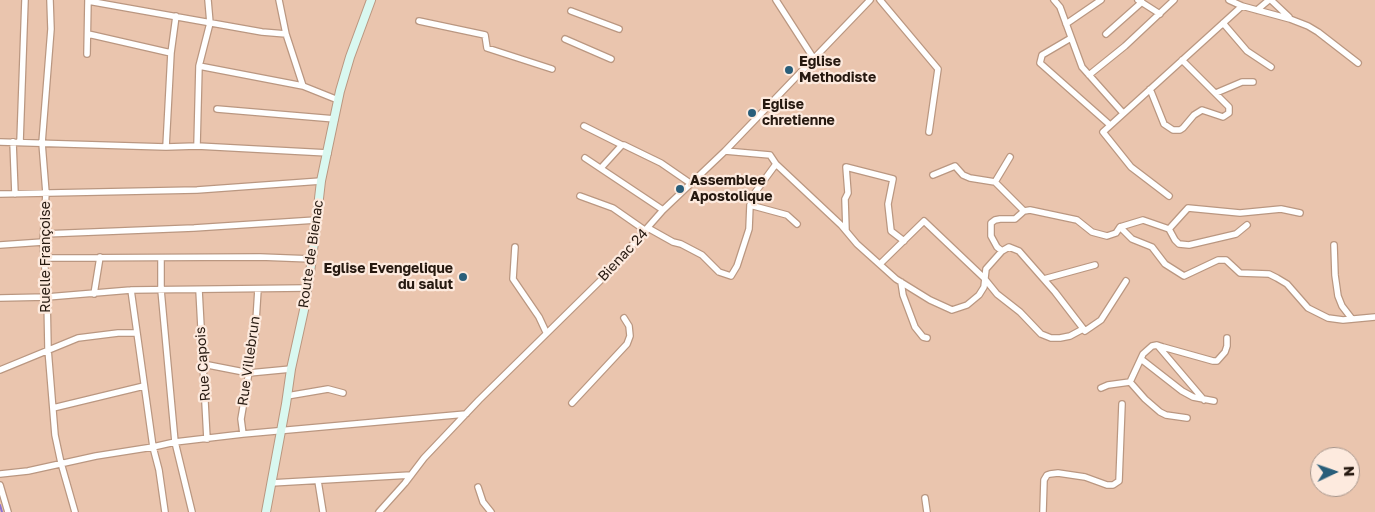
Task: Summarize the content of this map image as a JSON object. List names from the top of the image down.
{
  "streets": {
    "main road": ["Route de Bienac"],
    "street": [
      "Bienac 24",
      "Ruelle Françoise",
      "Rue Villebrun",
      "Rue Capois"
    ]
  },
  "places": [
    "Eglise Methodiste",
    "Eglise chretienne",
    "Assemblee Apostolique",
    "Eglise Evengelique du salut"
  ],
  "north": "right"
}
